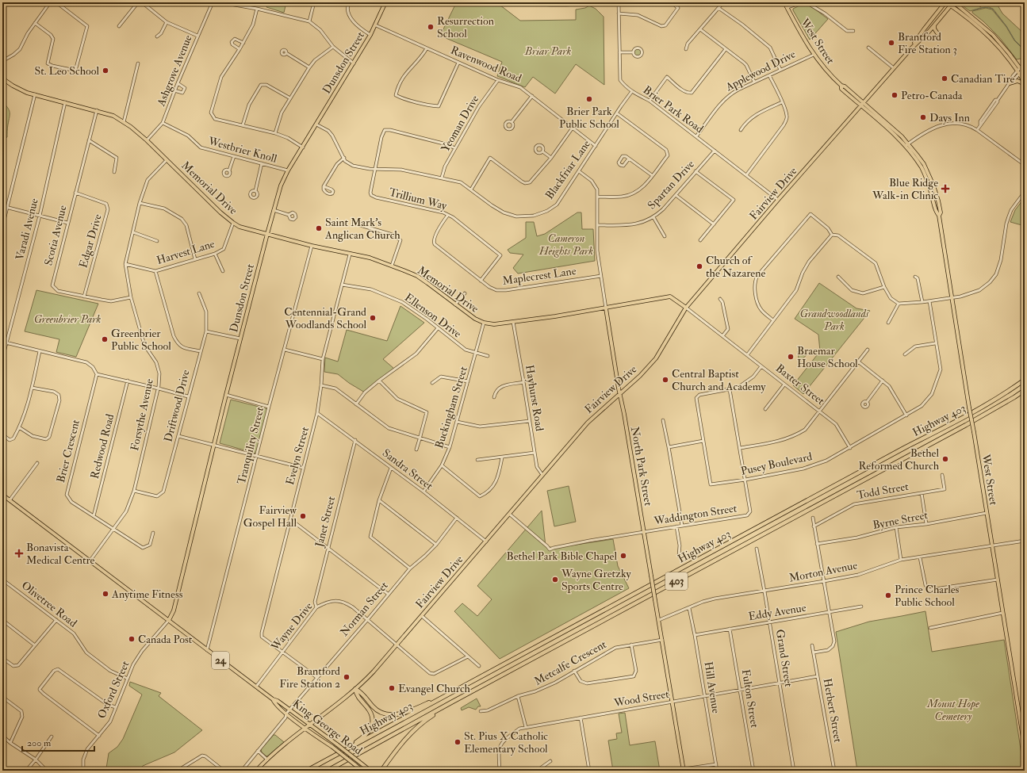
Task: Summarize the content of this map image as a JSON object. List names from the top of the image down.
{
  "streets": {
    "highway": ["Highway 403", "403"],
    "main road": [
      "West Street",
      "Dunsdon Street",
      "Memorial Drive",
      "Fairview Drive",
      "North Park Street",
      "24",
      "King George Road"
    ],
    "street": [
      "Ravenwood Road",
      "Ashgrove Avenue",
      "Applewood Drive",
      "Brier Park Road",
      "Yeoman Drive",
      "Westbrier Knoll",
      "Blackfriar Lane",
      "Spartan Drive",
      "Trillium Way",
      "Varadi Avenue",
      "Scotia Avenue",
      "Edgar Drive",
      "Harvest Lane",
      "Maplecrest Lane",
      "Ellenson Drive",
      "Baxter Street",
      "Hayhurst Road",
      "Driftwood Drive",
      "Buckingham Street",
      "Forsythe Avenue",
      "Tranquility Street",
      "Redwood Road",
      "Brier Crescent",
      "Evelyn Street",
      "Pusey Boulevard",
      "Sandra Street",
      "Todd Street",
      "Waddington Street",
      "Byrne Street",
      "Janet Street",
      "Morton Avenue",
      "Olivetree Road",
      "Norman Street",
      "Eddy Avenue",
      "Wayne Drive",
      "Grand Street",
      "Metcalfe Crescent",
      "Hill Avenue",
      "Oxford Street",
      "Wood Street",
      "Fulton Street",
      "Herbert Street"
    ]
  },
  "crossings": [
    ["West Street", "Applewood Drive"],
    ["West Street", "Fairview Drive"],
    ["West Street", "Byrne Street"],
    ["West Street", "Morton Avenue"],
    ["Dunsdon Street", "Ravenwood Road"],
    ["Dunsdon Street", "Westbrier Knoll"],
    ["Dunsdon Street", "Blackfriar Lane"],
    ["Dunsdon Street", "Memorial Drive"],
    ["Dunsdon Street", "Oxford Street"],
    ["Dunsdon Street", "King George Road"],
    ["Ravenwood Road", "Yeoman Drive"],
    ["Ravenwood Road", "Blackfriar Lane"],
    ["Ashgrove Avenue", "Westbrier Knoll"],
    ["Ashgrove Avenue", "Memorial Drive"],
    ["Applewood Drive", "Brier Park Road"],
    ["Brier Park Road", "Blackfriar Lane"],
    ["Brier Park Road", "Spartan Drive"],
    ["Brier Park Road", "Fairview Drive"],
    ["Yeoman Drive", "Blackfriar Lane"],
    ["Yeoman Drive", "Trillium Way"],
    ["Blackfriar Lane", "Trillium Way"],
    ["Blackfriar Lane", "North Park Street"],
    ["Spartan Drive", "North Park Street"],
    ["Memorial Drive", "Fairview Drive"],
    ["Memorial Drive", "Varadi Avenue"],
    ["Memorial Drive", "Scotia Avenue"],
    ["Memorial Drive", "Harvest Lane"],
    ["Memorial Drive", "Baxter Street"],
    ["Memorial Drive", "Hayhurst Road"],
    ["Memorial Drive", "Buckingham Street"],
    ["Memorial Drive", "Forsythe Avenue"],
    ["Memorial Drive", "Tranquility Street"],
    ["Memorial Drive", "Evelyn Street"],
    ["Memorial Drive", "North Park Street"],
    ["Fairview Drive", "Baxter Street"],
    ["Fairview Drive", "Hayhurst Road"],
    ["Fairview Drive", "North Park Street"],
    ["Fairview Drive", "Sandra Street"],
    ["Fairview Drive", "Waddington Street"],
    ["Fairview Drive", "Wayne Drive"],
    ["Fairview Drive", "King George Road"],
    ["Trillium Way", "Maplecrest Lane"],
    ["Scotia Avenue", "Edgar Drive"],
    ["Scotia Avenue", "Forsythe Avenue"],
    ["Harvest Lane", "Forsythe Avenue"],
    ["Maplecrest Lane", "North Park Street"],
    ["Ellenson Drive", "Buckingham Street"],
    ["Ellenson Drive", "Evelyn Street"],
    ["Baxter Street", "Pusey Boulevard"],
    ["Driftwood Drive", "Forsythe Avenue"],
    ["Buckingham Street", "Sandra Street"],
    ["Forsythe Avenue", "Brier Crescent"],
    ["Forsythe Avenue", "King George Road"],
    ["Tranquility Street", "King George Road"],
    ["Redwood Road", "Brier Crescent"],
    ["Evelyn Street", "Sandra Street"],
    ["Evelyn Street", "Wayne Drive"],
    ["Pusey Boulevard", "Waddington Street"],
    ["North Park Street", "Waddington Street"],
    ["North Park Street", "Morton Avenue"],
    ["North Park Street", "Metcalfe Crescent"],
    ["North Park Street", "Wood Street"],
    ["Sandra Street", "Janet Street"],
    ["Sandra Street", "Norman Street"],
    ["Janet Street", "Wayne Drive"],
    ["Morton Avenue", "Grand Street"],
    ["Morton Avenue", "Hill Avenue"],
    ["Olivetree Road", "Oxford Street"],
    ["Norman Street", "Wayne Drive"],
    ["Norman Street", "King George Road"],
    ["Eddy Avenue", "Grand Street"],
    ["Eddy Avenue", "Hill Avenue"],
    ["Eddy Avenue", "Fulton Street"],
    ["Wayne Drive", "King George Road"],
    ["Grand Street", "Wood Street"],
    ["Hill Avenue", "Wood Street"],
    ["Oxford Street", "King George Road"],
    ["Wood Street", "Fulton Street"],
    ["Wood Street", "Herbert Street"]
  ],
  "parks": [
    "Briar Park",
    "Cameron Heights Park",
    "Grandwoodlands Park",
    "Greenbrier Park",
    "Mount Hope Cemetery"
  ],
  "places": {
    "other": [
      "Resurrection School",
      "Brantford Fire Station 3",
      "St. Leo School",
      "Canadian Tire",
      "Petro-Canada",
      "Brier Park Public School",
      "Days Inn",
      "Saint Mark's Anglican Church",
      "Church of the Nazarene",
      "Centennial-Grand Woodlands School",
      "Greenbrier Public School",
      "Braemar House School",
      "Central Baptist Church and Academy",
      "Bethel Reformed Church",
      "Fairview Gospel Hall",
      "Bethel Park Bible Chapel",
      "Wayne Gretzky Sports Centre",
      "Anytime Fitness",
      "Prince Charles Public School",
      "Canada Post",
      "Brantford Fire Station 2",
      "Evangel Church",
      "St. Pius X Catholic Elementary School"
    ],
    "health": ["Blue Ridge Walk-in Clinic", "Bonavista Medical Centre"]
  },
  "scale_bar": "200 m"
}
